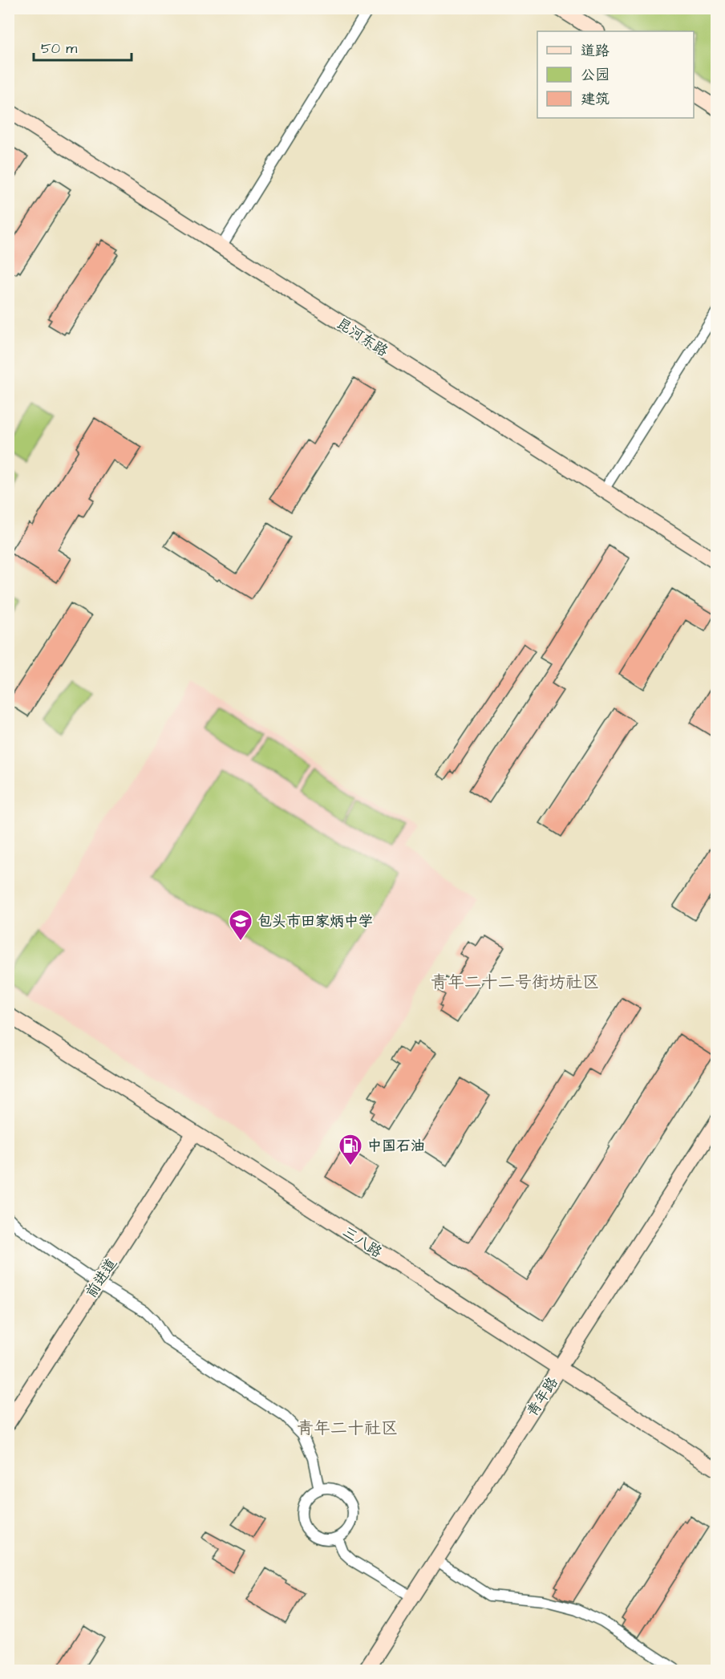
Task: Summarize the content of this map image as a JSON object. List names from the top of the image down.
{
  "streets": {
    "main road": [
      "昆河东路",
      "三八路",
      "前进道",
      "青年路"
    ]
  },
  "crossings": [
    ["三八路", "前进道"],
    ["三八路", "青年路"]
  ],
  "districts": ["青年二十二号街坊社区", "青年二十社区"],
  "places": {
    "school or university": ["包头市田家炳中学"],
    "fuel station": ["中国石油"]
  },
  "legend": ["道路", "公园", "建筑"],
  "scale_bar": "50 m"
}
